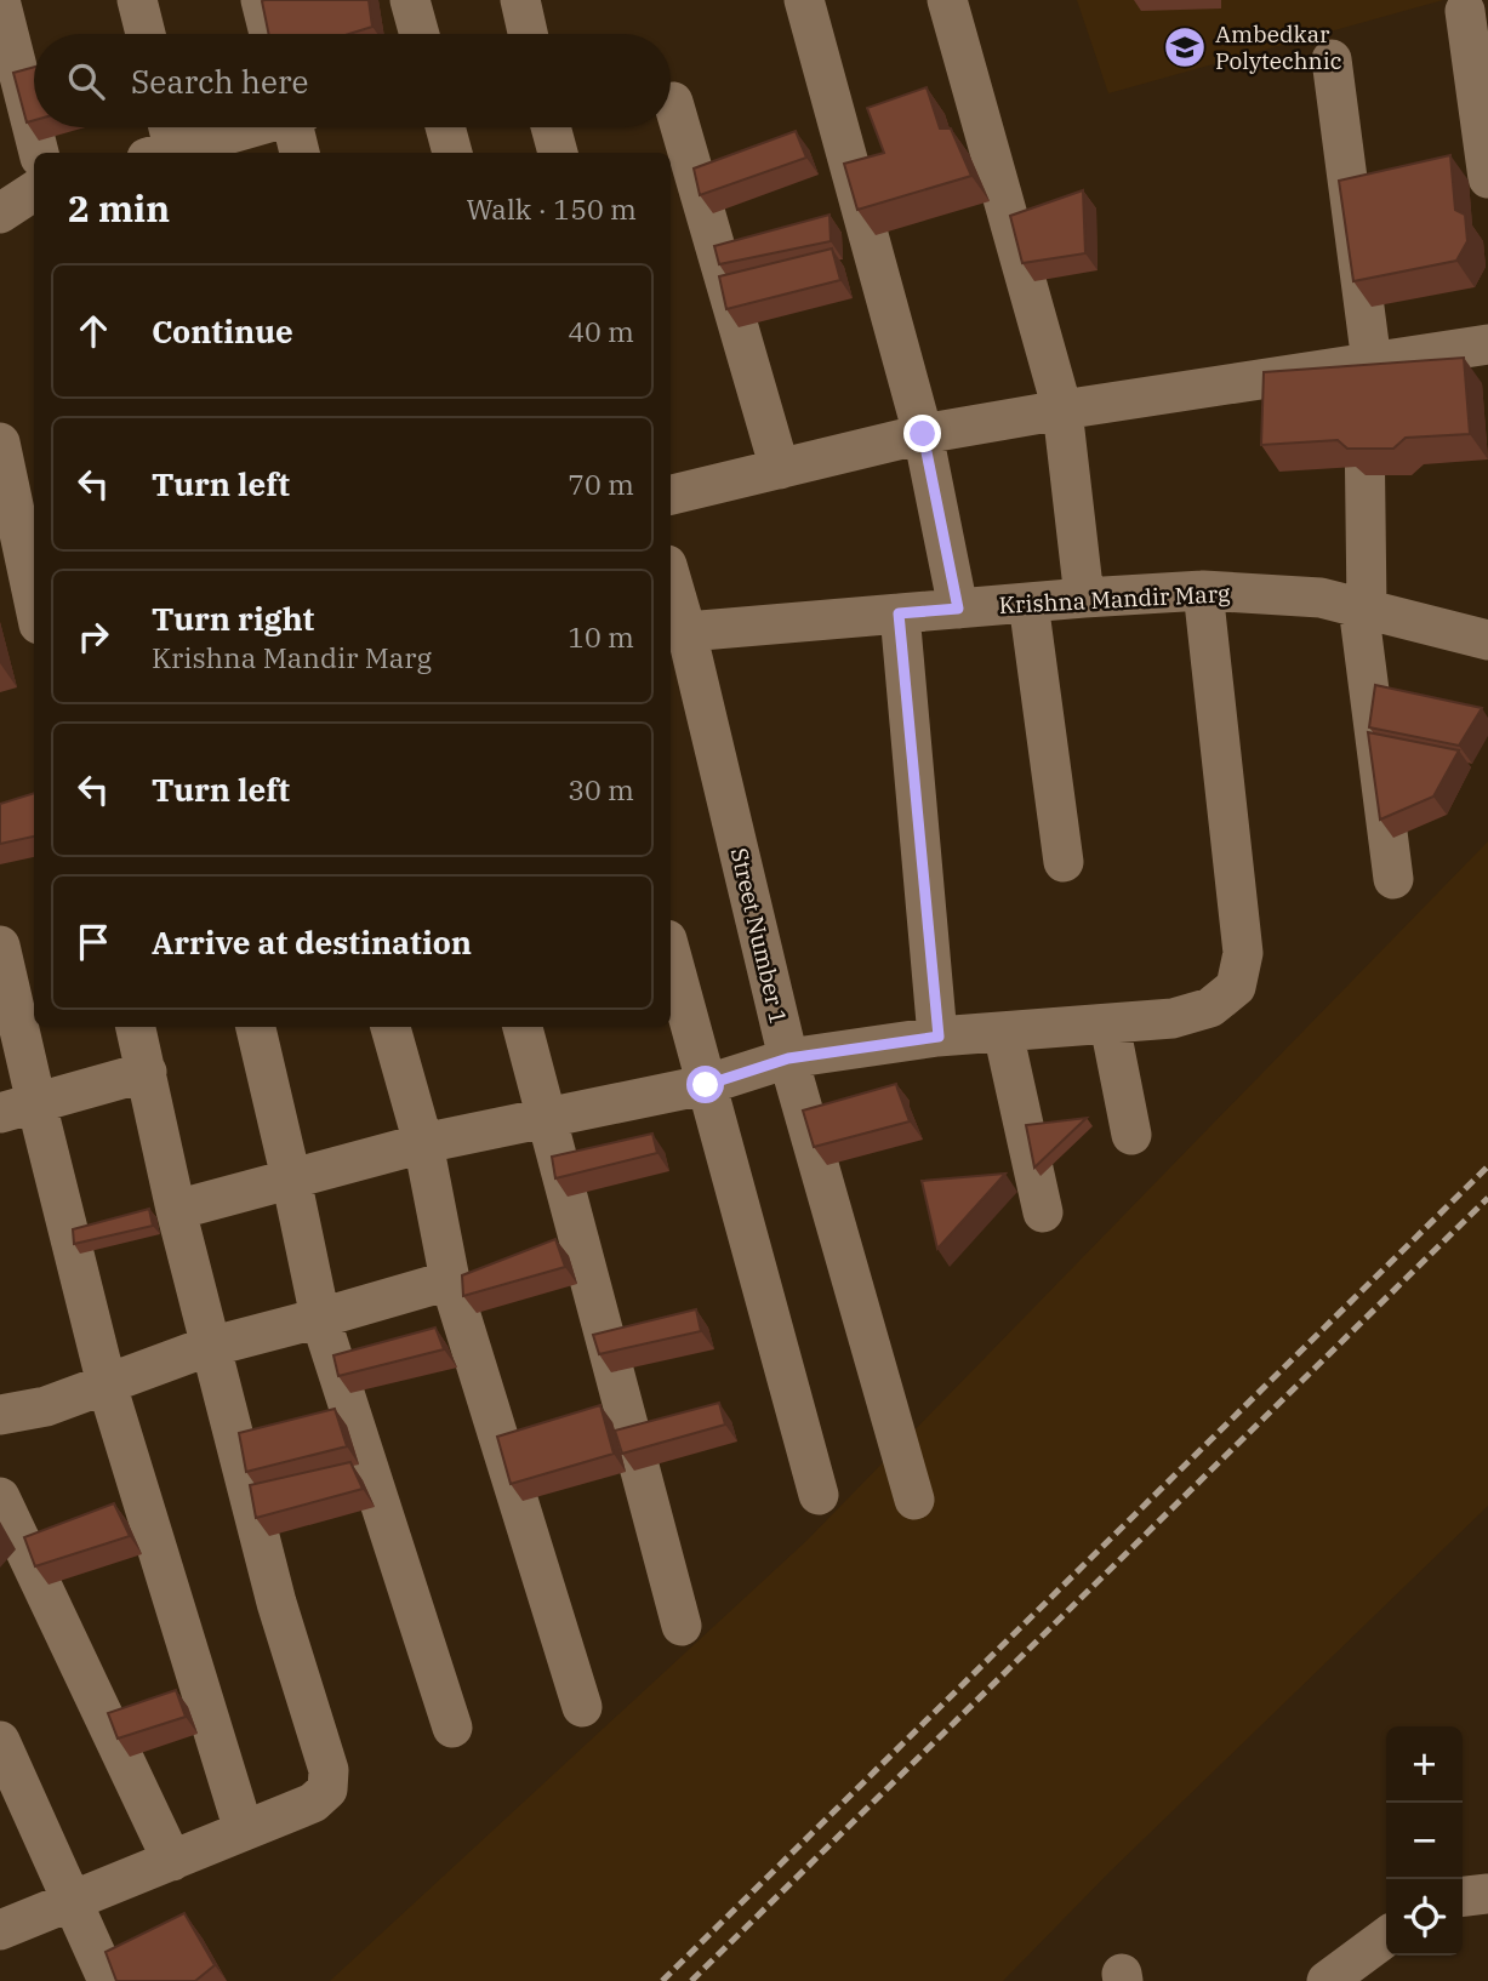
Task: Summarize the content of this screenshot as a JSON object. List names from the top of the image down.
{
  "streets": {
    "street": ["Krishna Mandir Marg", "Street Number 1"]
  },
  "crossings": [
    ["Krishna Mandir Marg", "Street Number 1"]
  ],
  "places": {
    "school or university": ["Ambedkar Polytechnic"]
  },
  "page": {
    "search": "Search here",
    "heading": ["2 min", "Walk · 150 m"],
    "list": [
      ["Continue", "40 m"],
      ["Turn left", "70 m"],
      ["Turn right", "Krishna Mandir Marg", "10 m"],
      ["Turn left", "30 m"],
      "Arrive at destination"
    ],
    "map_buttons": ["+", "−"]
  }
}
